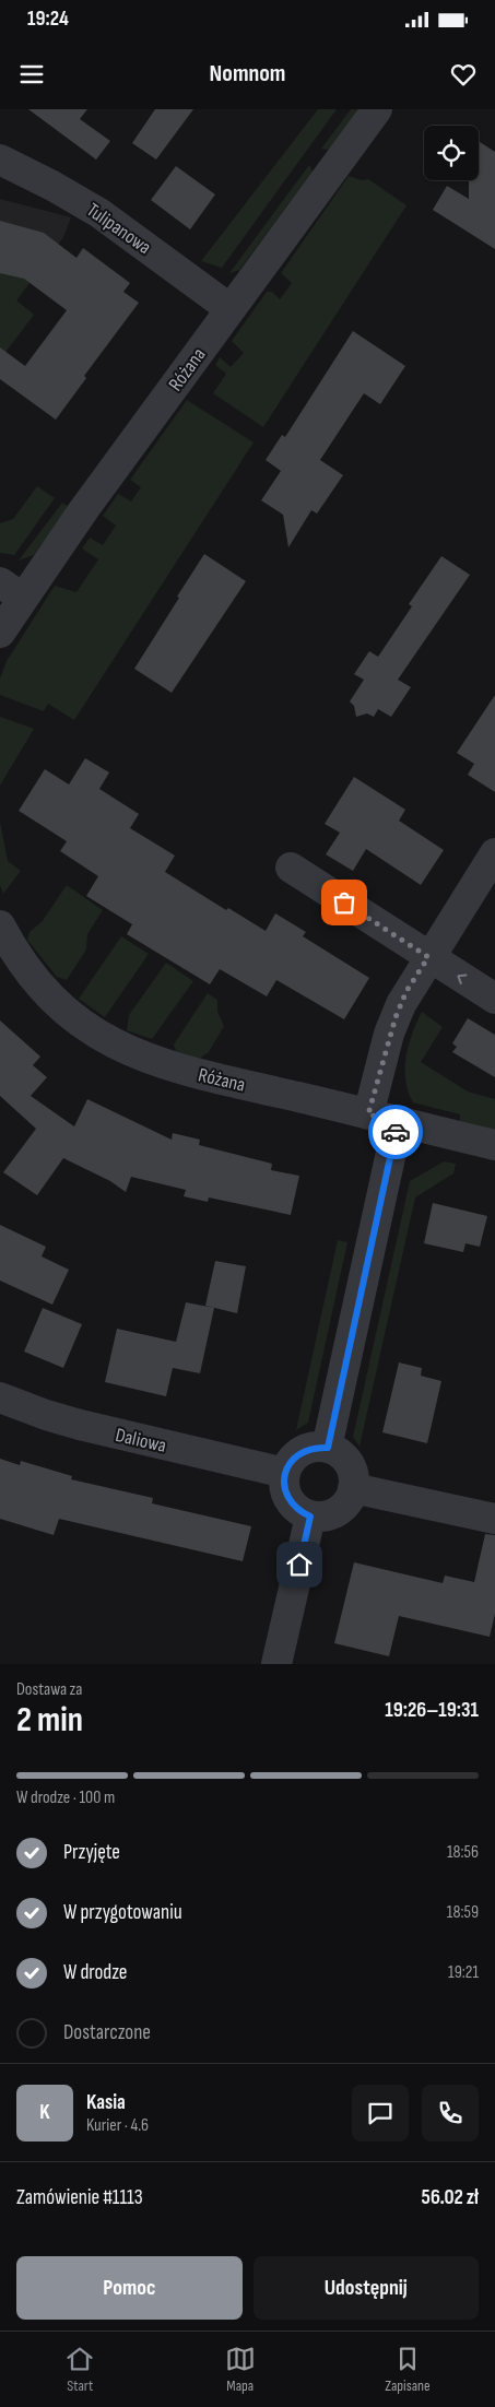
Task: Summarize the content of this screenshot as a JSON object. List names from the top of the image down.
{
  "streets": {
    "street": ["Tulipanowa", "Różana", "Daliowa"]
  },
  "crossings": [
    ["Tulipanowa", "Różana"]
  ],
  "page": {
    "status": "19:24",
    "header": "Nomnom",
    "heading": ["2 min", "Dostawa za", "19:26–19:31"],
    "panel": [
      "Kasia",
      "Kurier · 4.6",
      "Zamówienie #1113",
      "56.02 zł"
    ],
    "bar": "W drodze · 100 m",
    "list": [
      ["Przyjęte", "18:56"],
      ["W przygotowaniu", "18:59"],
      ["W drodze", "19:21"],
      "Dostarczone"
    ],
    "round": "K",
    "buttons": ["Pomoc", "Udostępnij"],
    "tabs": ["Start", "Mapa", "Zapisane"]
  }
}
